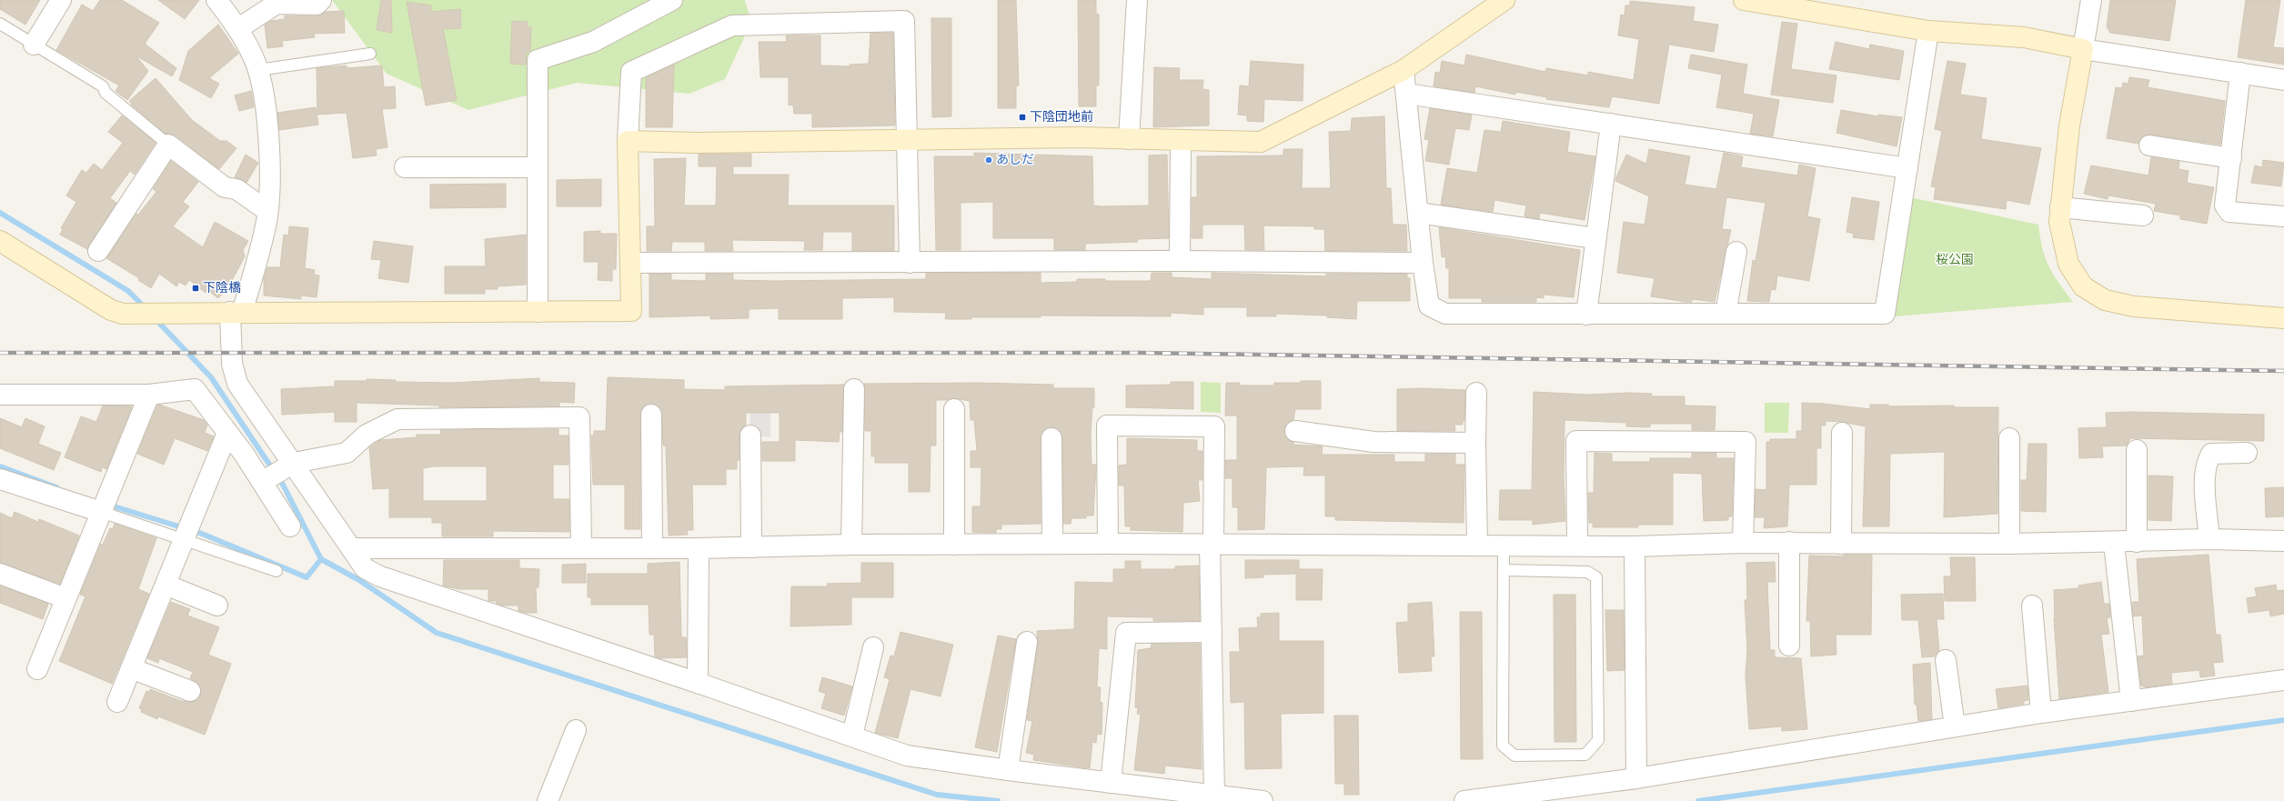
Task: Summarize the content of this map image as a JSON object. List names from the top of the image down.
{
  "parks": ["桜公園"],
  "places": {
    "transit": ["下陰団地前", "下陰橋"],
    "other": ["あしだ"]
  }
}
